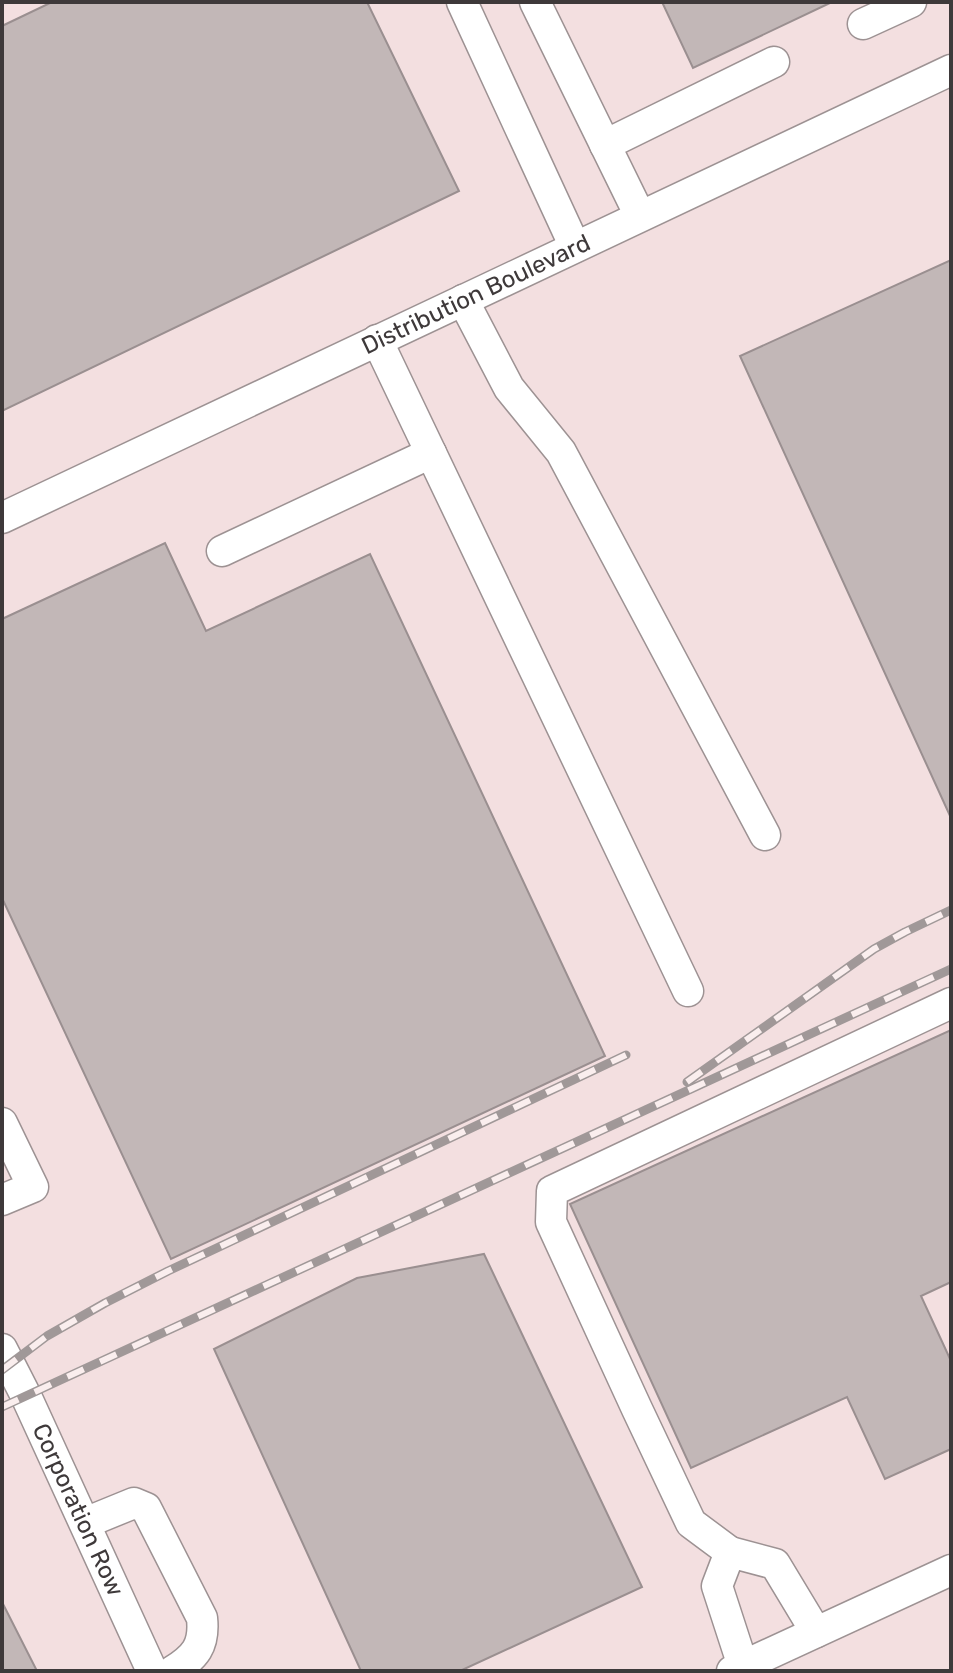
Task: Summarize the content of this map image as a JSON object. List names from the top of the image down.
{
  "streets": {
    "street": ["Distribution Boulevard", "Corporation Row"]
  }
}
